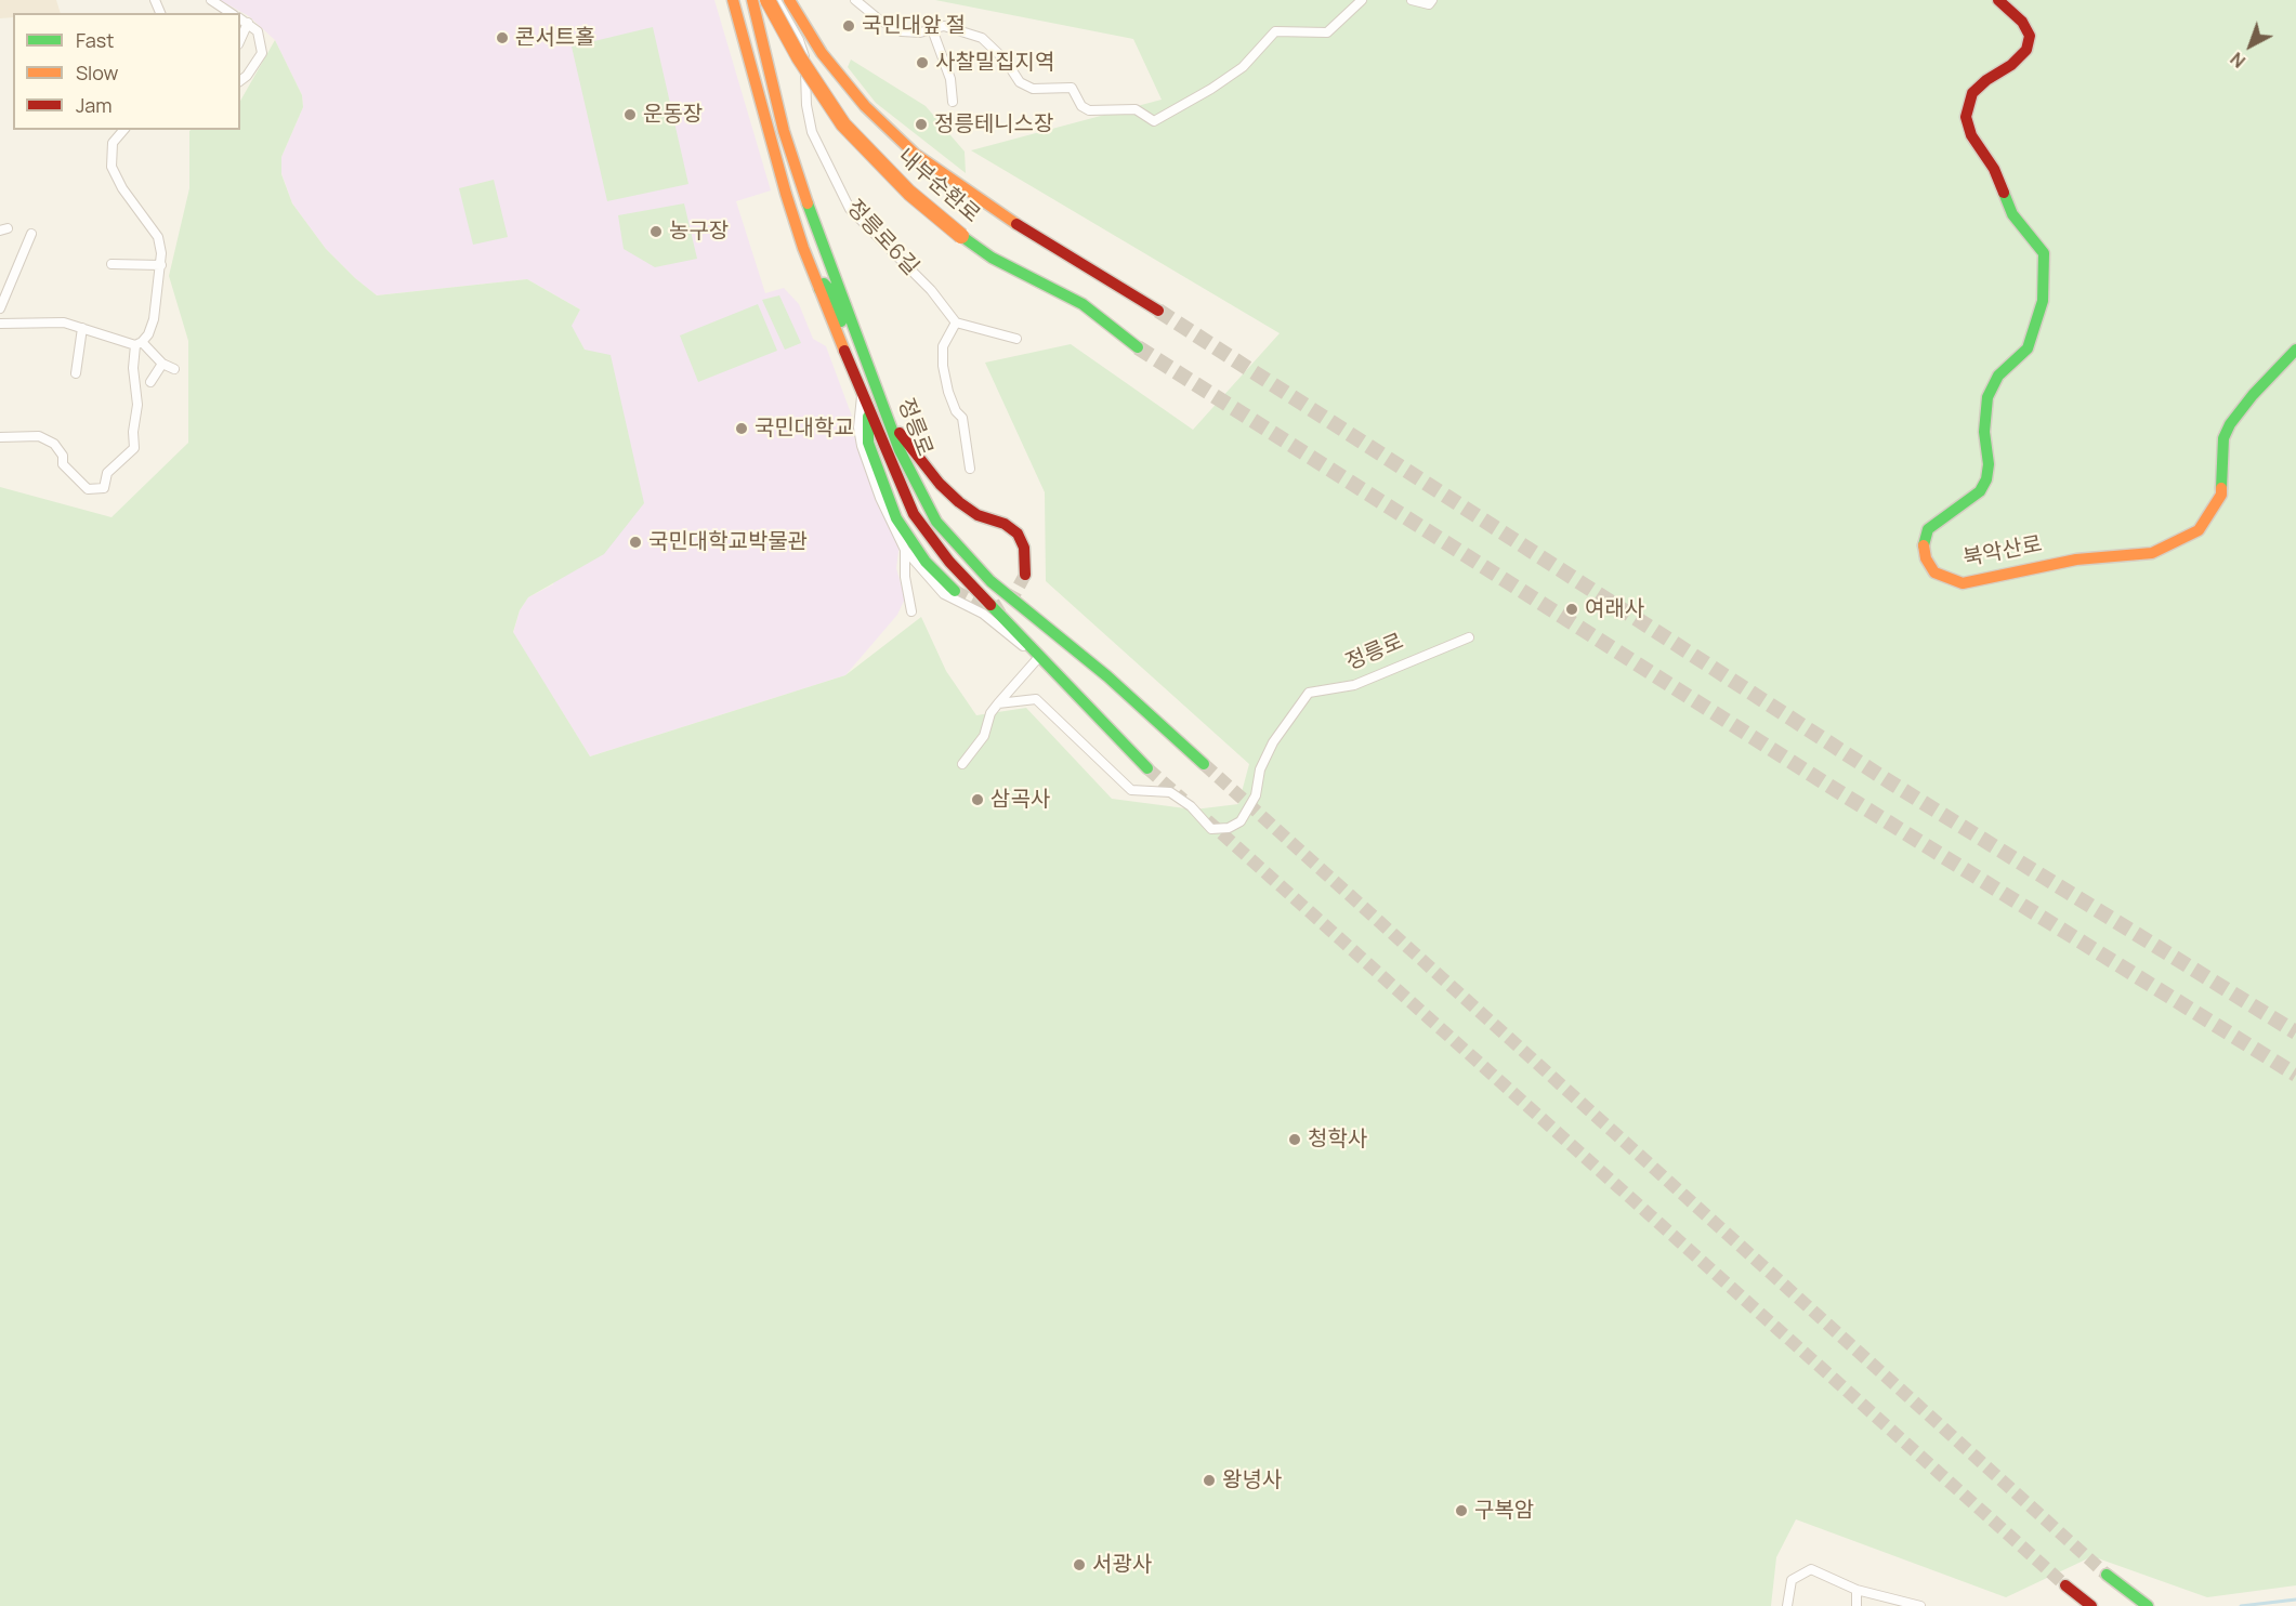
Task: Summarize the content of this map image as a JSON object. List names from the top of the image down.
{
  "streets": {
    "main road": ["내부순환로", "정릉로", "북악산로"],
    "street": ["정릉로6길"]
  },
  "places": [
    "국민대앞 절",
    "콘서트홀",
    "사찰밀집지역",
    "운동장",
    "정릉테니스장",
    "농구장",
    "국민대학교",
    "국민대학교박물관",
    "여래사",
    "삼곡사",
    "청학사",
    "왕녕사",
    "구복암",
    "서광사"
  ],
  "legend": ["Fast", "Slow", "Jam"],
  "north": "bottom left"
}
